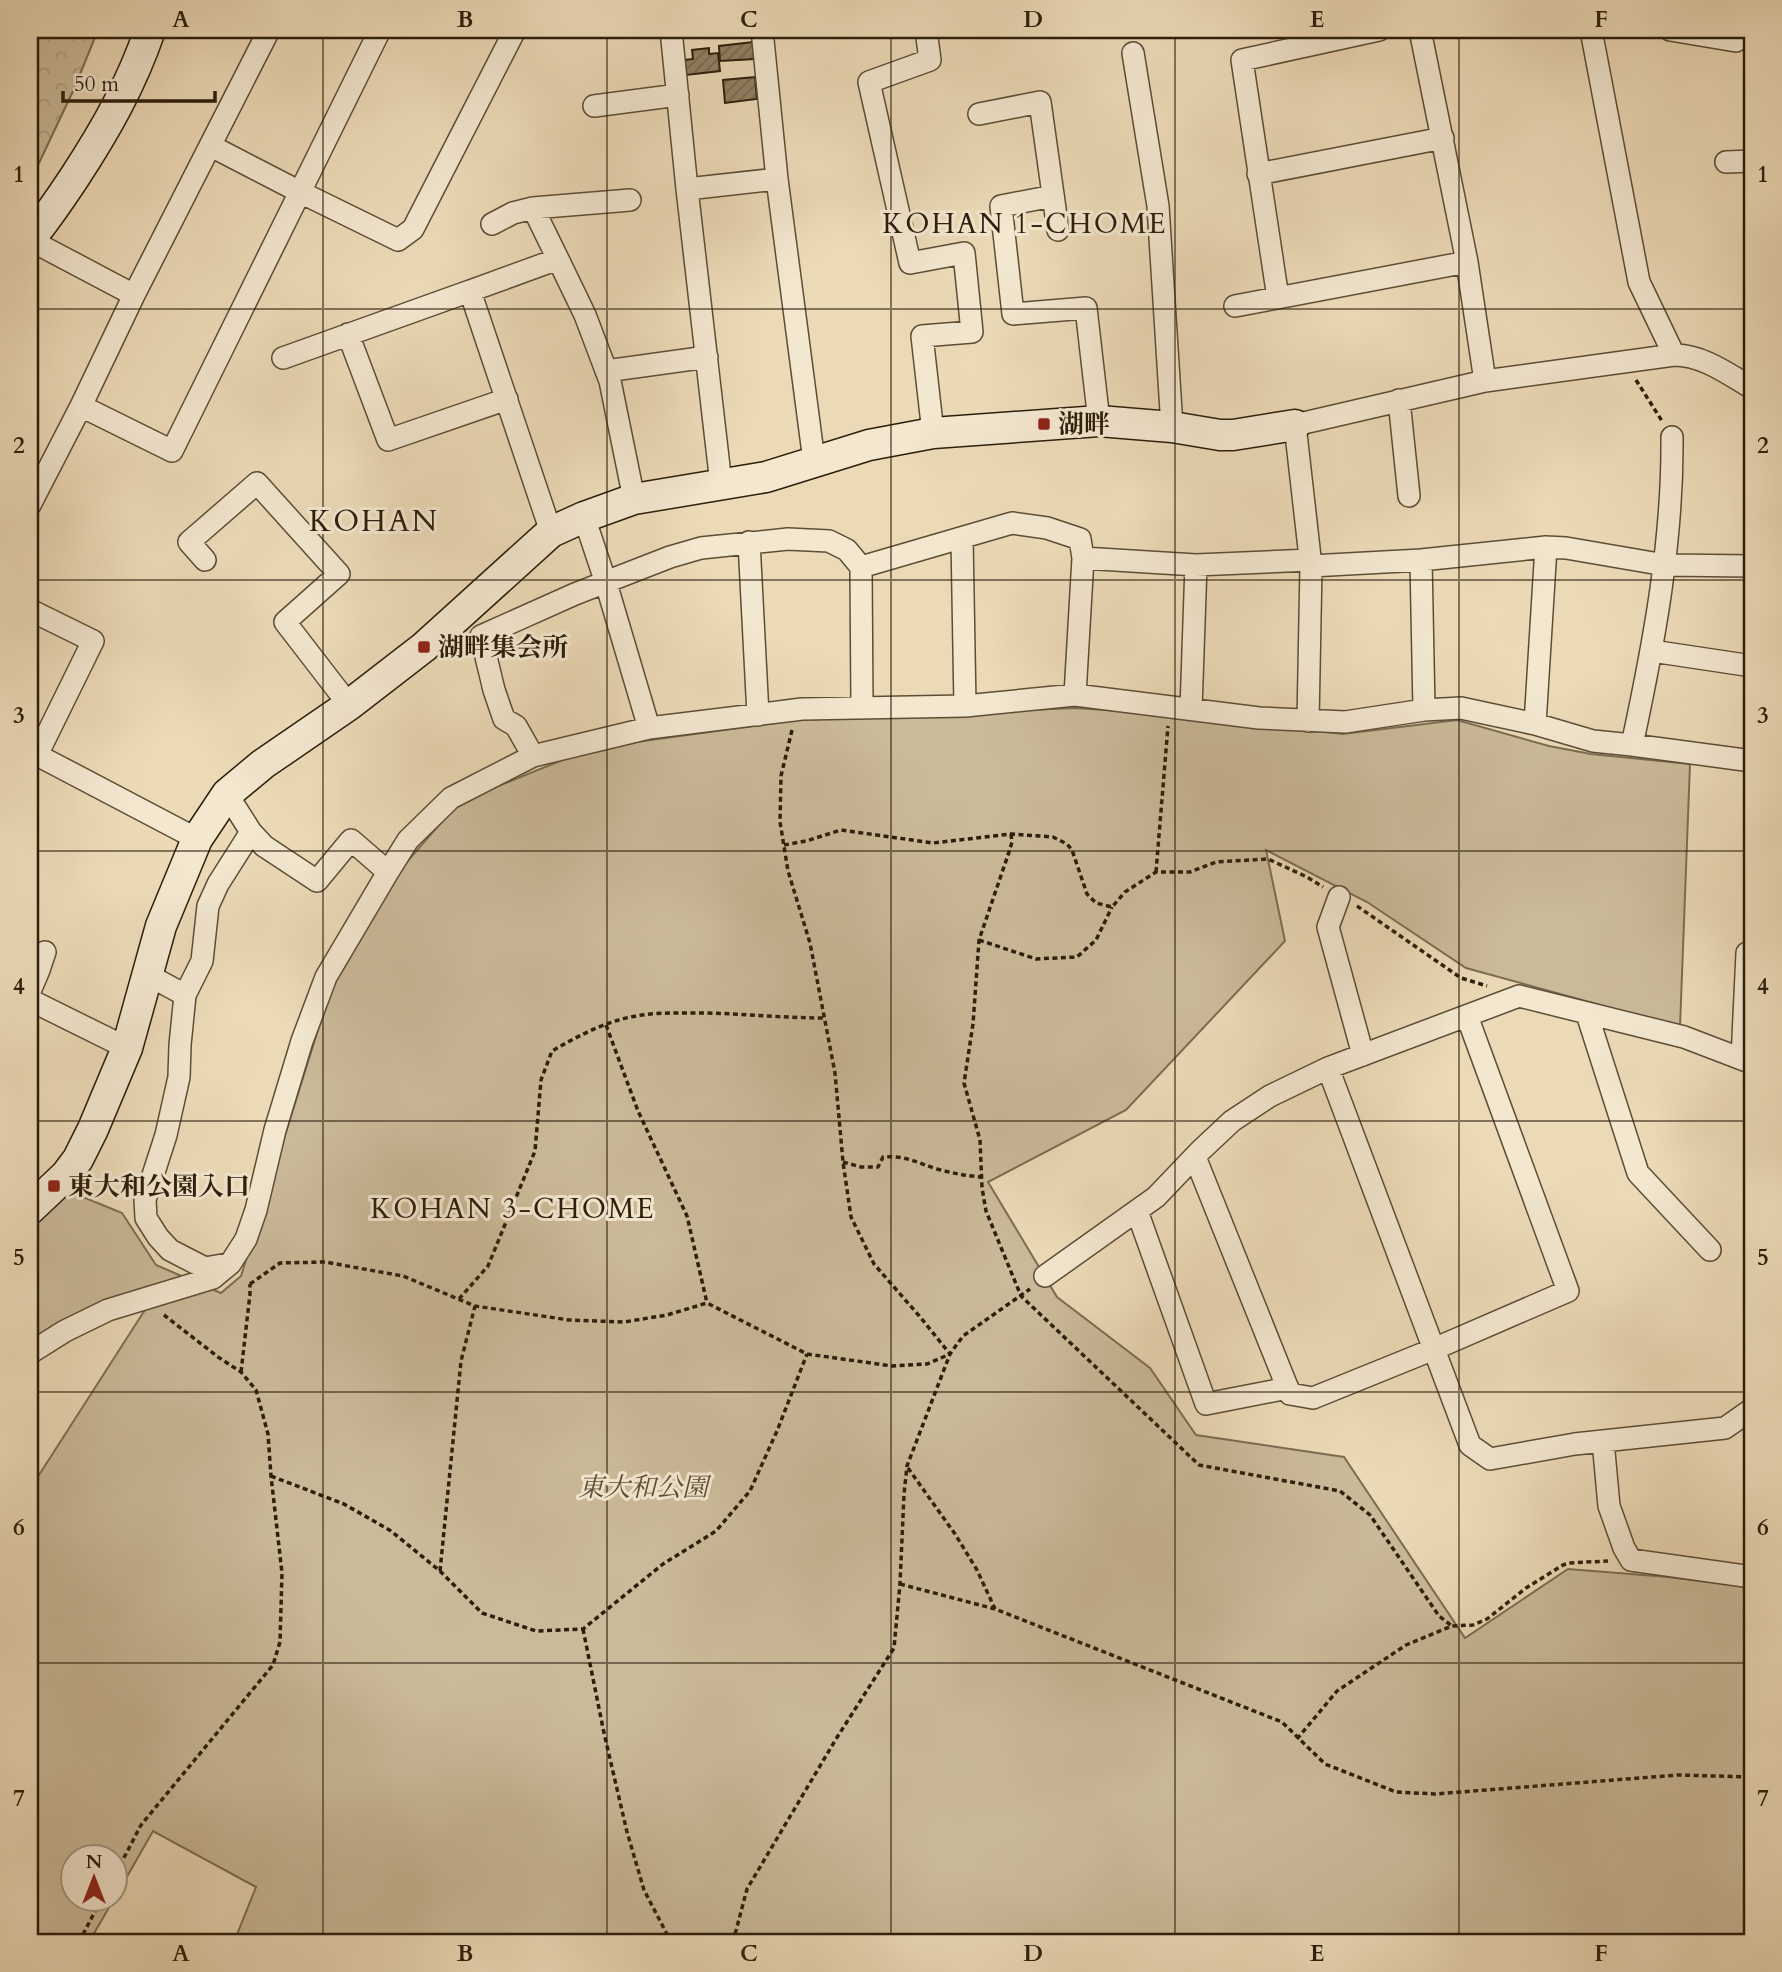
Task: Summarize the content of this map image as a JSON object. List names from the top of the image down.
{
  "districts": ["KOHAN 1-CHOME", "KOHAN", "KOHAN 3-CHOME"],
  "parks": ["東大和公園"],
  "places": {
    "transit": ["湖畔", "湖畔集会所", "東大和公園入口"]
  },
  "scale_bar": "50 m",
  "north": "top",
  "grid": {
    "columns": [
      "A",
      "B",
      "C",
      "D",
      "E",
      "F"
    ],
    "rows": [
      "1",
      "2",
      "3",
      "4",
      "5",
      "6",
      "7"
    ]
  }
}
